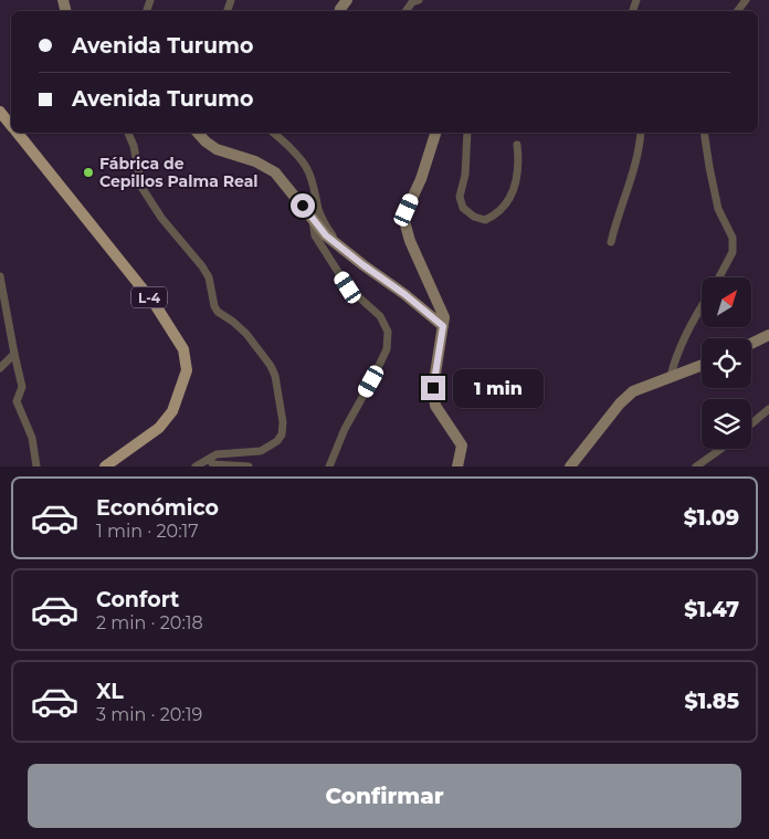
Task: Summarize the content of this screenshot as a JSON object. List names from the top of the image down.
{
  "streets": {
    "main road": ["L-4"]
  },
  "places": ["Fábrica de Cepillos Palma Real"],
  "north": "top right",
  "page": {
    "banner": ["Avenida Turumo", "Avenida Turumo"],
    "bubble": "1 min",
    "list": [
      {
        "name": "Económico",
        "note": "1 min · 20:17",
        "value": "$1.09"
      },
      {
        "name": "Confort",
        "note": "2 min · 20:18",
        "value": "$1.47"
      },
      {
        "name": "XL",
        "note": "3 min · 20:19",
        "value": "$1.85"
      }
    ],
    "buttons": "Confirmar"
  }
}
